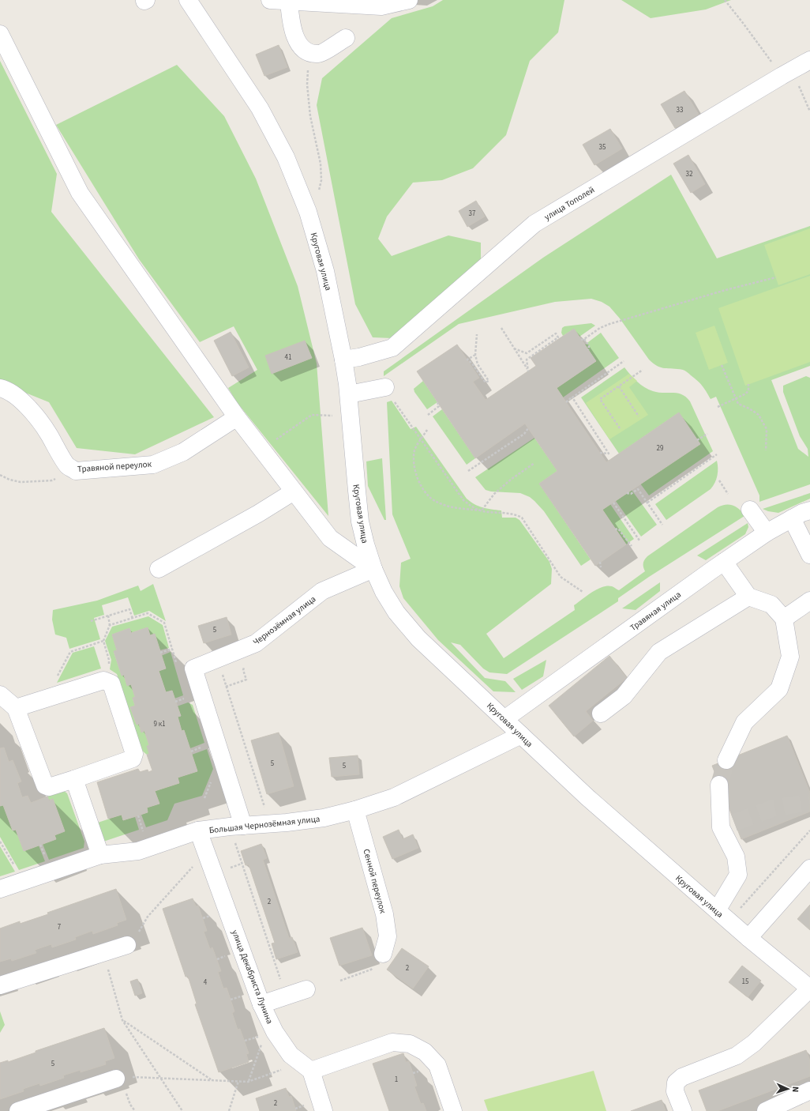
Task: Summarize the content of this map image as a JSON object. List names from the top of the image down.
{
  "streets": {
    "street": [
      "улица Тополей",
      "Круговая улица",
      "Травяной переулок",
      "Травяная улица",
      "Чернозёмная улица",
      "Большая Чернозёмная улица",
      "Сенной переулок",
      "улица Декабриста Лунина"
    ]
  },
  "crossings": [
    ["улица Тополей", "Круговая улица"],
    ["Круговая улица", "Травяная улица"],
    ["Круговая улица", "Чернозёмная улица"],
    ["Круговая улица", "Большая Чернозёмная улица"],
    ["Большая Чернозёмная улица", "Сенной переулок"],
    ["Большая Чернозёмная улица", "улица Декабриста Лунина"]
  ],
  "house_numbers": [
    "33",
    "35",
    "32",
    "37",
    "41",
    "29",
    "5",
    "9 к1",
    "5",
    "5",
    "2",
    "7",
    "2",
    "15",
    "4",
    "5",
    "1",
    "2"
  ],
  "north": "right"
}
